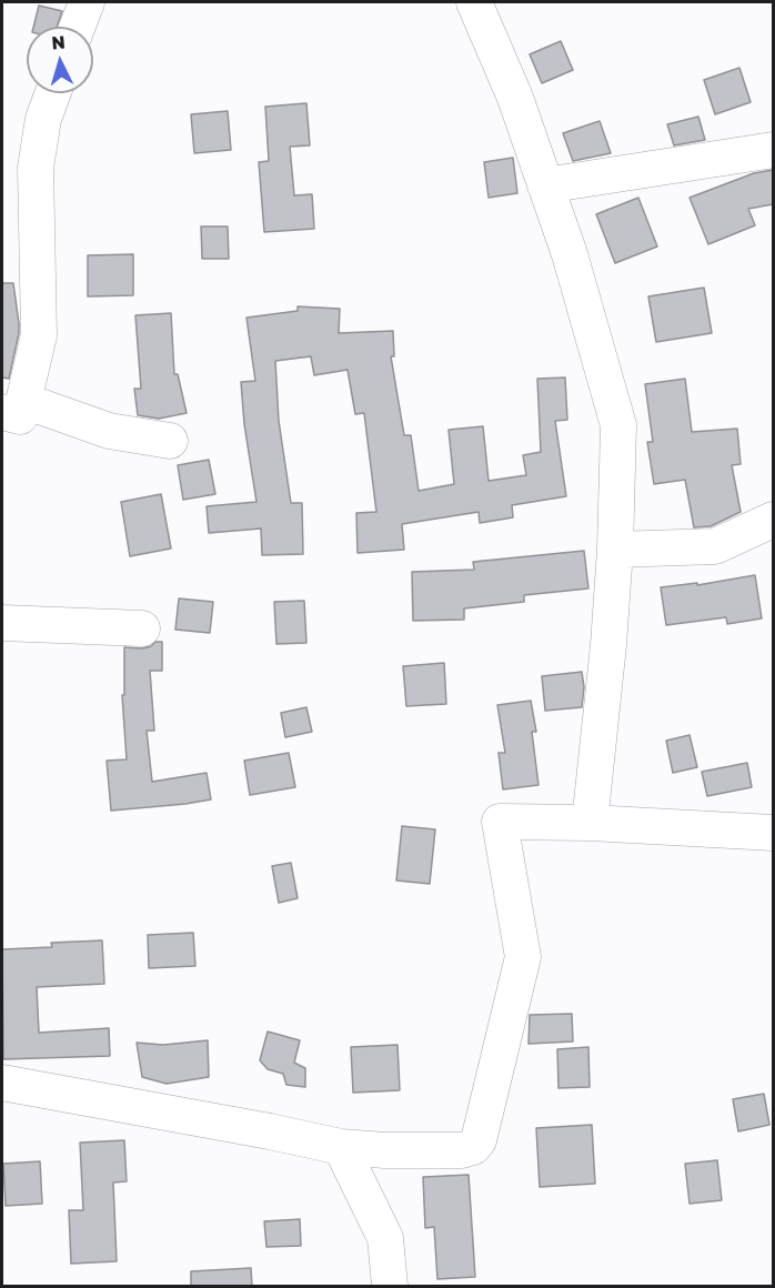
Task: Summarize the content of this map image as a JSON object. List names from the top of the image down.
{
  "north": "top"
}
